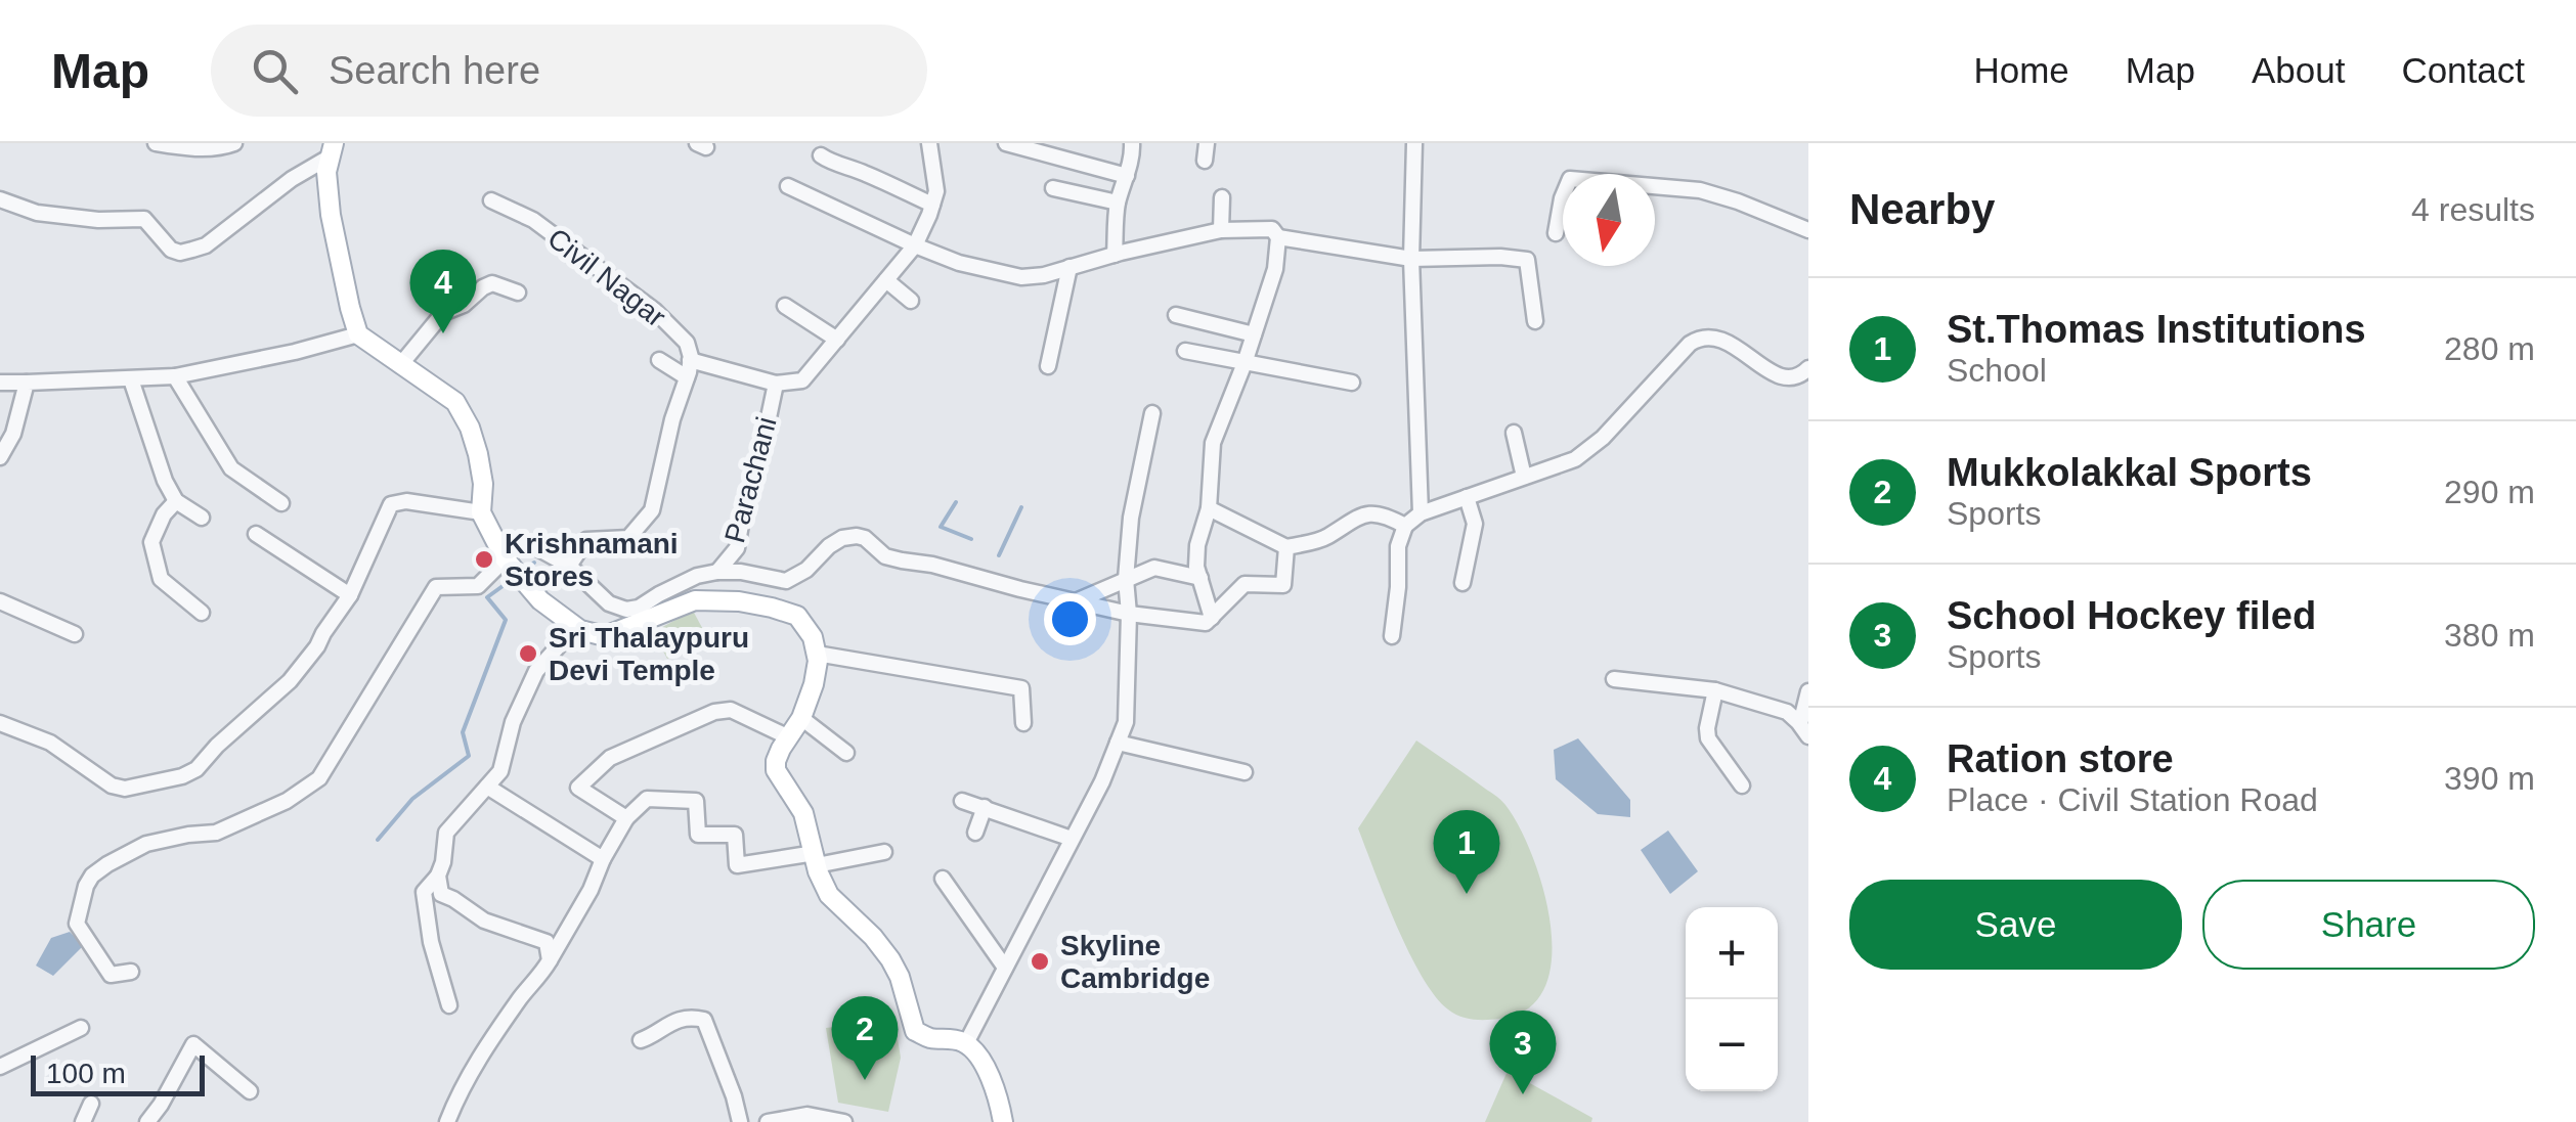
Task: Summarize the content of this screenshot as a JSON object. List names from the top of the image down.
{
  "streets": {
    "street": ["Civil Nagar", "Parachani"]
  },
  "places": ["Krishnamani Stores", "Sri Thalaypuru Devi Temple", "Skyline Cambridge"],
  "scale_bar": "100 m",
  "north": "bottom",
  "page": {
    "header": "Map",
    "search": "Search here",
    "nav": [
      "Home",
      "Map",
      "About",
      "Contact"
    ],
    "heading": ["Nearby", "4 results"],
    "pins": [
      "4",
      "1",
      "2",
      "3"
    ],
    "list": [
      {
        "mark": "1",
        "name": "St.Thomas Institutions",
        "note": "School",
        "value": "280 m"
      },
      {
        "mark": "2",
        "name": "Mukkolakkal Sports",
        "note": "Sports",
        "value": "290 m"
      },
      {
        "mark": "3",
        "name": "School Hockey filed",
        "note": "Sports",
        "value": "380 m"
      },
      {
        "mark": "4",
        "name": "Ration store",
        "note": "Place · Civil Station Road",
        "value": "390 m"
      }
    ],
    "buttons": ["Save", "Share"],
    "map_buttons": ["+", "−"],
    "scale": "100 m"
  }
}
